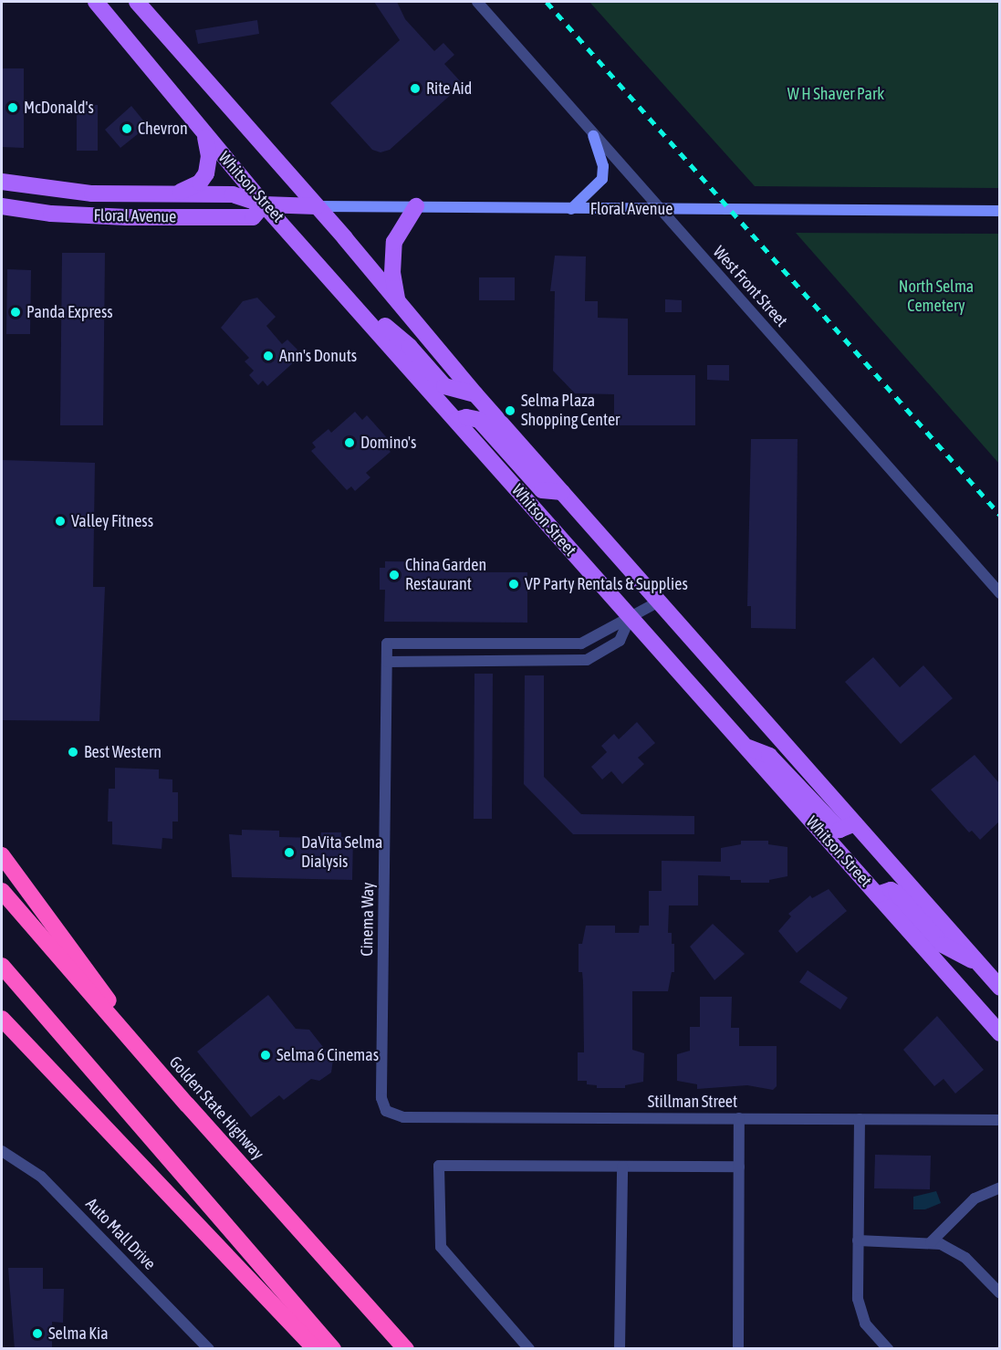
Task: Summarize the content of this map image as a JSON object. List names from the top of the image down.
{
  "streets": {
    "highway": ["Golden State Highway"],
    "main road": ["Whitson Street", "Floral Avenue"],
    "street": [
      "West Front Street",
      "Cinema Way",
      "Stillman Street",
      "Auto Mall Drive"
    ]
  },
  "crossings": [
    ["Whitson Street", "Floral Avenue"],
    ["Whitson Street", "Cinema Way"],
    ["Floral Avenue", "West Front Street"],
    ["Cinema Way", "Stillman Street"]
  ],
  "parks": ["W H Shaver Park", "North Selma Cemetery"],
  "places": [
    "Rite Aid",
    "McDonald's",
    "Chevron",
    "Panda Express",
    "Ann's Donuts",
    "Selma Plaza Shopping Center",
    "Domino's",
    "Valley Fitness",
    "China Garden Restaurant",
    "VP Party Rentals & Supplies",
    "Best Western",
    "DaVita Selma Dialysis",
    "Selma 6 Cinemas",
    "Selma Kia"
  ]
}
